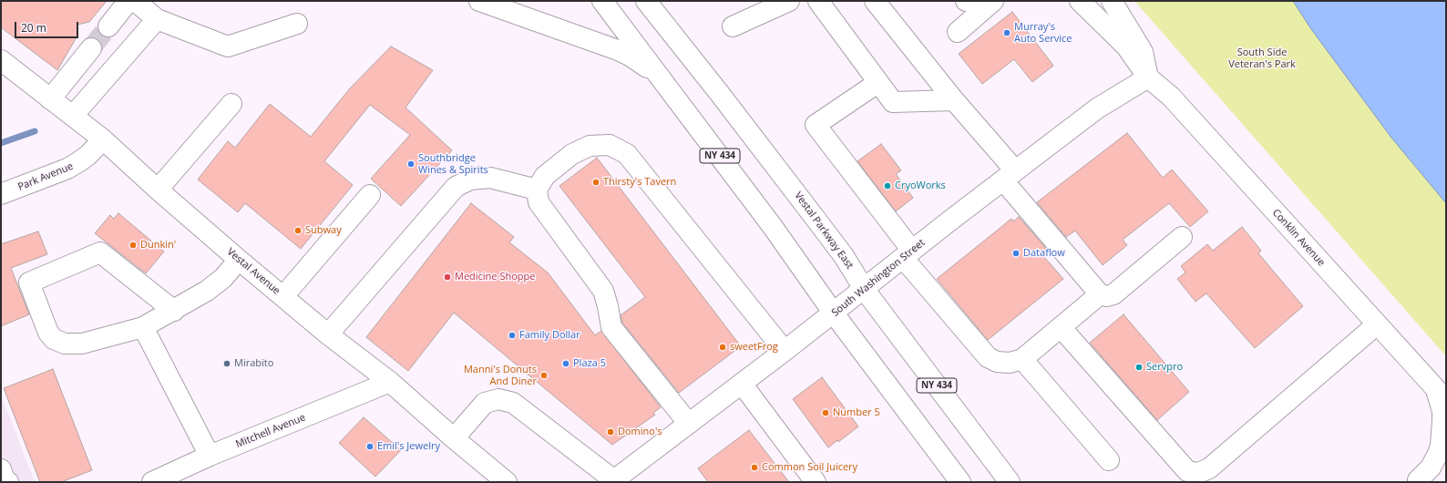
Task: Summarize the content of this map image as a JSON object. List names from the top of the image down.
{
  "streets": {
    "main road": [
      "NY 434",
      "Park Avenue",
      "Vestal Parkway East",
      "Conklin Avenue",
      "Vestal Avenue",
      "South Washington Street",
      "Mitchell Avenue"
    ]
  },
  "crossings": [
    ["NY 434", "South Washington Street"],
    ["Park Avenue", "Vestal Avenue"],
    ["Vestal Parkway East", "South Washington Street"],
    ["Conklin Avenue", "South Washington Street"],
    ["Vestal Avenue", "Mitchell Avenue"]
  ],
  "parks": ["South Side Veteran's Park"],
  "places": [
    "Murray's Auto Service",
    "Southbridge Wines & Spirits",
    "Thirsty's Tavern",
    "CryoWorks",
    "Subway",
    "Dunkin'",
    "Dataflow",
    "Medicine Shoppe",
    "Family Dollar",
    "sweetFrog",
    "Mirabito",
    "Plaza 5",
    "Servpro",
    "Manni's Donuts And Diner",
    "Number 5",
    "Domino's",
    "Emil's Jewelry",
    "Common Soil Juicery"
  ],
  "scale_bar": "20 m"
}
